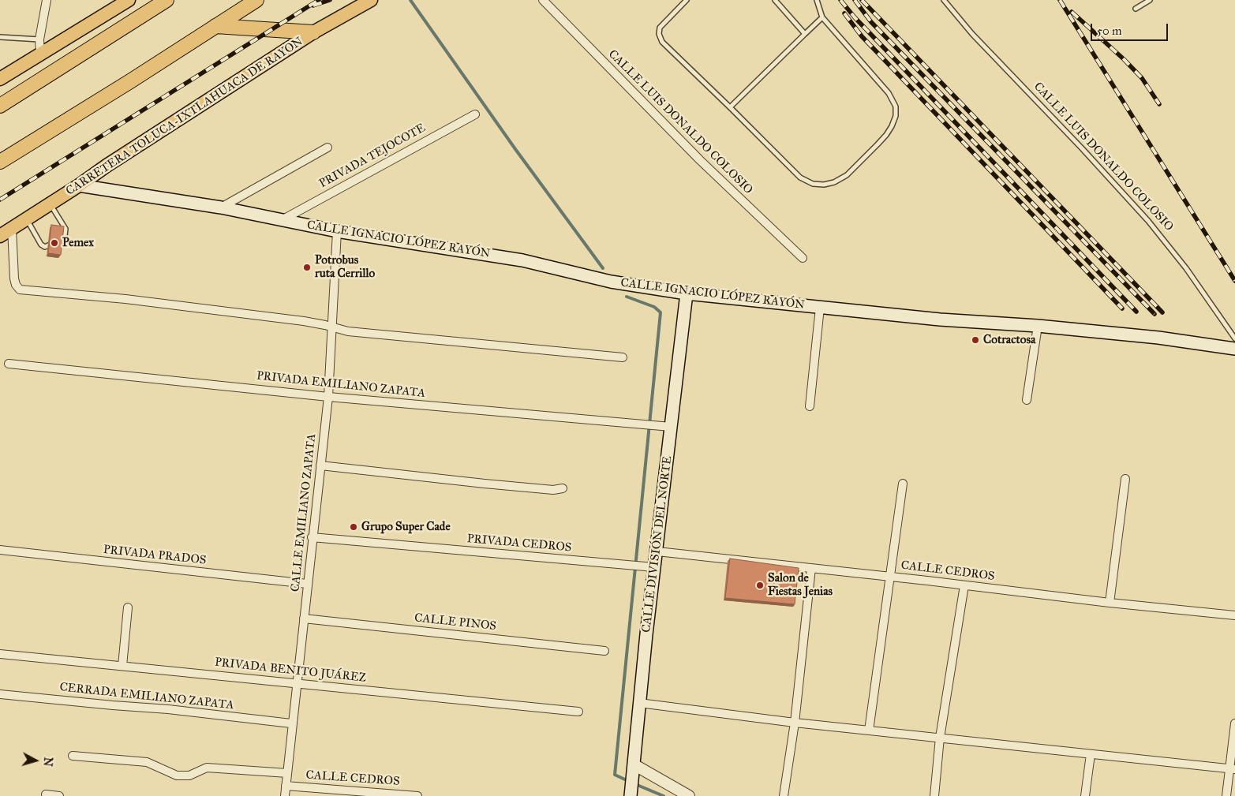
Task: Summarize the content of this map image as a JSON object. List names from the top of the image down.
{
  "streets": {
    "main road": ["CARRETERA TOLUCA-IXTLAHUACA DE RAYON", "CALLE IGNACIO LÓPEZ RAYÓN", "CALLE DIVISIÓN DEL NORTE"],
    "street": [
      "CALLE LUIS DONALDO COLOSIO",
      "PRIVADA TEJOCOTE",
      "PRIVADA EMILIANO ZAPATA",
      "CALLE EMILIANO ZAPATA",
      "PRIVADA CEDROS",
      "PRIVADA PRADOS",
      "CALLE CEDROS",
      "CALLE PINOS",
      "PRIVADA BENITO JUÁREZ",
      "CERRADA EMILIANO ZAPATA"
    ]
  },
  "crossings": [
    ["CARRETERA TOLUCA-IXTLAHUACA DE RAYON", "CALLE IGNACIO LÓPEZ RAYÓN"],
    ["PRIVADA TEJOCOTE", "CALLE IGNACIO LÓPEZ RAYÓN"],
    ["CALLE IGNACIO LÓPEZ RAYÓN", "CALLE EMILIANO ZAPATA"],
    ["CALLE IGNACIO LÓPEZ RAYÓN", "CALLE DIVISIÓN DEL NORTE"],
    ["PRIVADA EMILIANO ZAPATA", "CALLE EMILIANO ZAPATA"],
    ["PRIVADA EMILIANO ZAPATA", "CALLE DIVISIÓN DEL NORTE"],
    ["CALLE EMILIANO ZAPATA", "PRIVADA CEDROS"],
    ["CALLE EMILIANO ZAPATA", "PRIVADA PRADOS"],
    ["CALLE EMILIANO ZAPATA", "CALLE CEDROS"],
    ["CALLE EMILIANO ZAPATA", "CALLE PINOS"],
    ["CALLE EMILIANO ZAPATA", "PRIVADA BENITO JUÁREZ"],
    ["CALLE EMILIANO ZAPATA", "CERRADA EMILIANO ZAPATA"],
    ["PRIVADA CEDROS", "CALLE DIVISIÓN DEL NORTE"],
    ["CALLE DIVISIÓN DEL NORTE", "CALLE CEDROS"]
  ],
  "places": [
    "Pemex",
    "Potrobus ruta Cerrillo",
    "Cotractosa",
    "Grupo Super Cade",
    "Salon de Fiestas Jenias"
  ],
  "scale_bar": "50 m",
  "north": "right"
}
